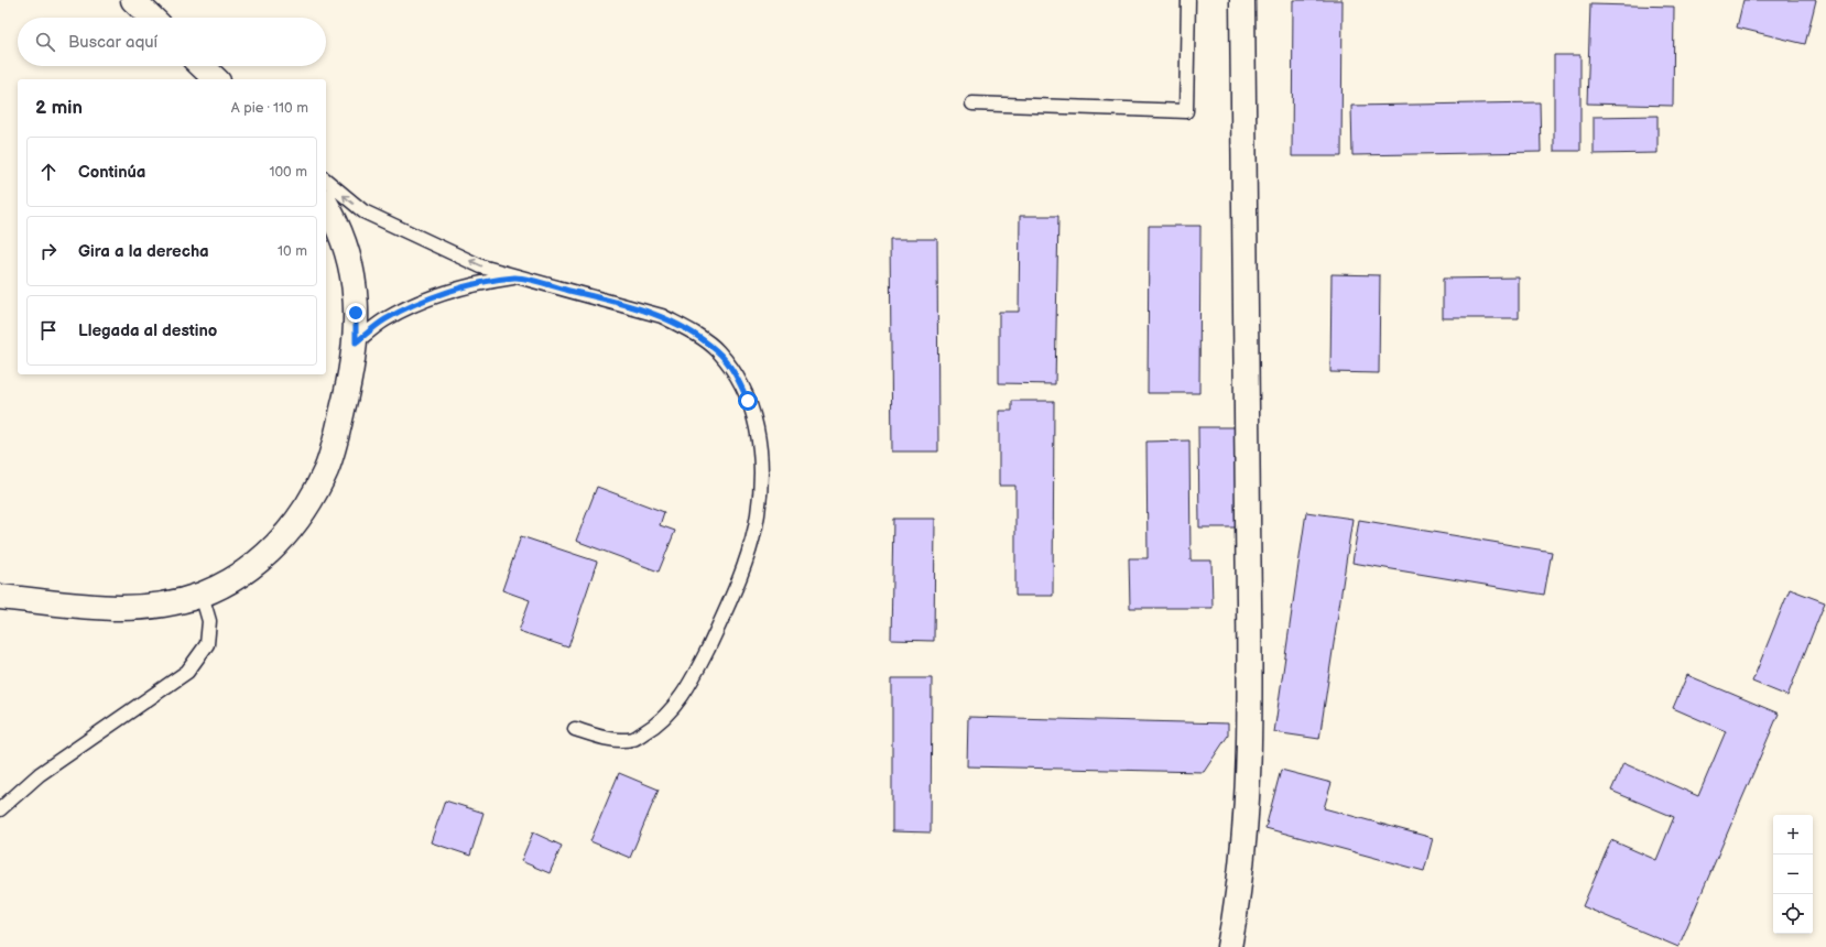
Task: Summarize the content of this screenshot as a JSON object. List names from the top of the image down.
{
  "page": {
    "search": "Buscar aquí",
    "heading": ["2 min", "A pie · 110 m"],
    "list": [
      ["Continúa", "100 m"],
      ["Gira a la derecha", "10 m"],
      "Llegada al destino"
    ],
    "map_buttons": ["+", "−"]
  }
}
